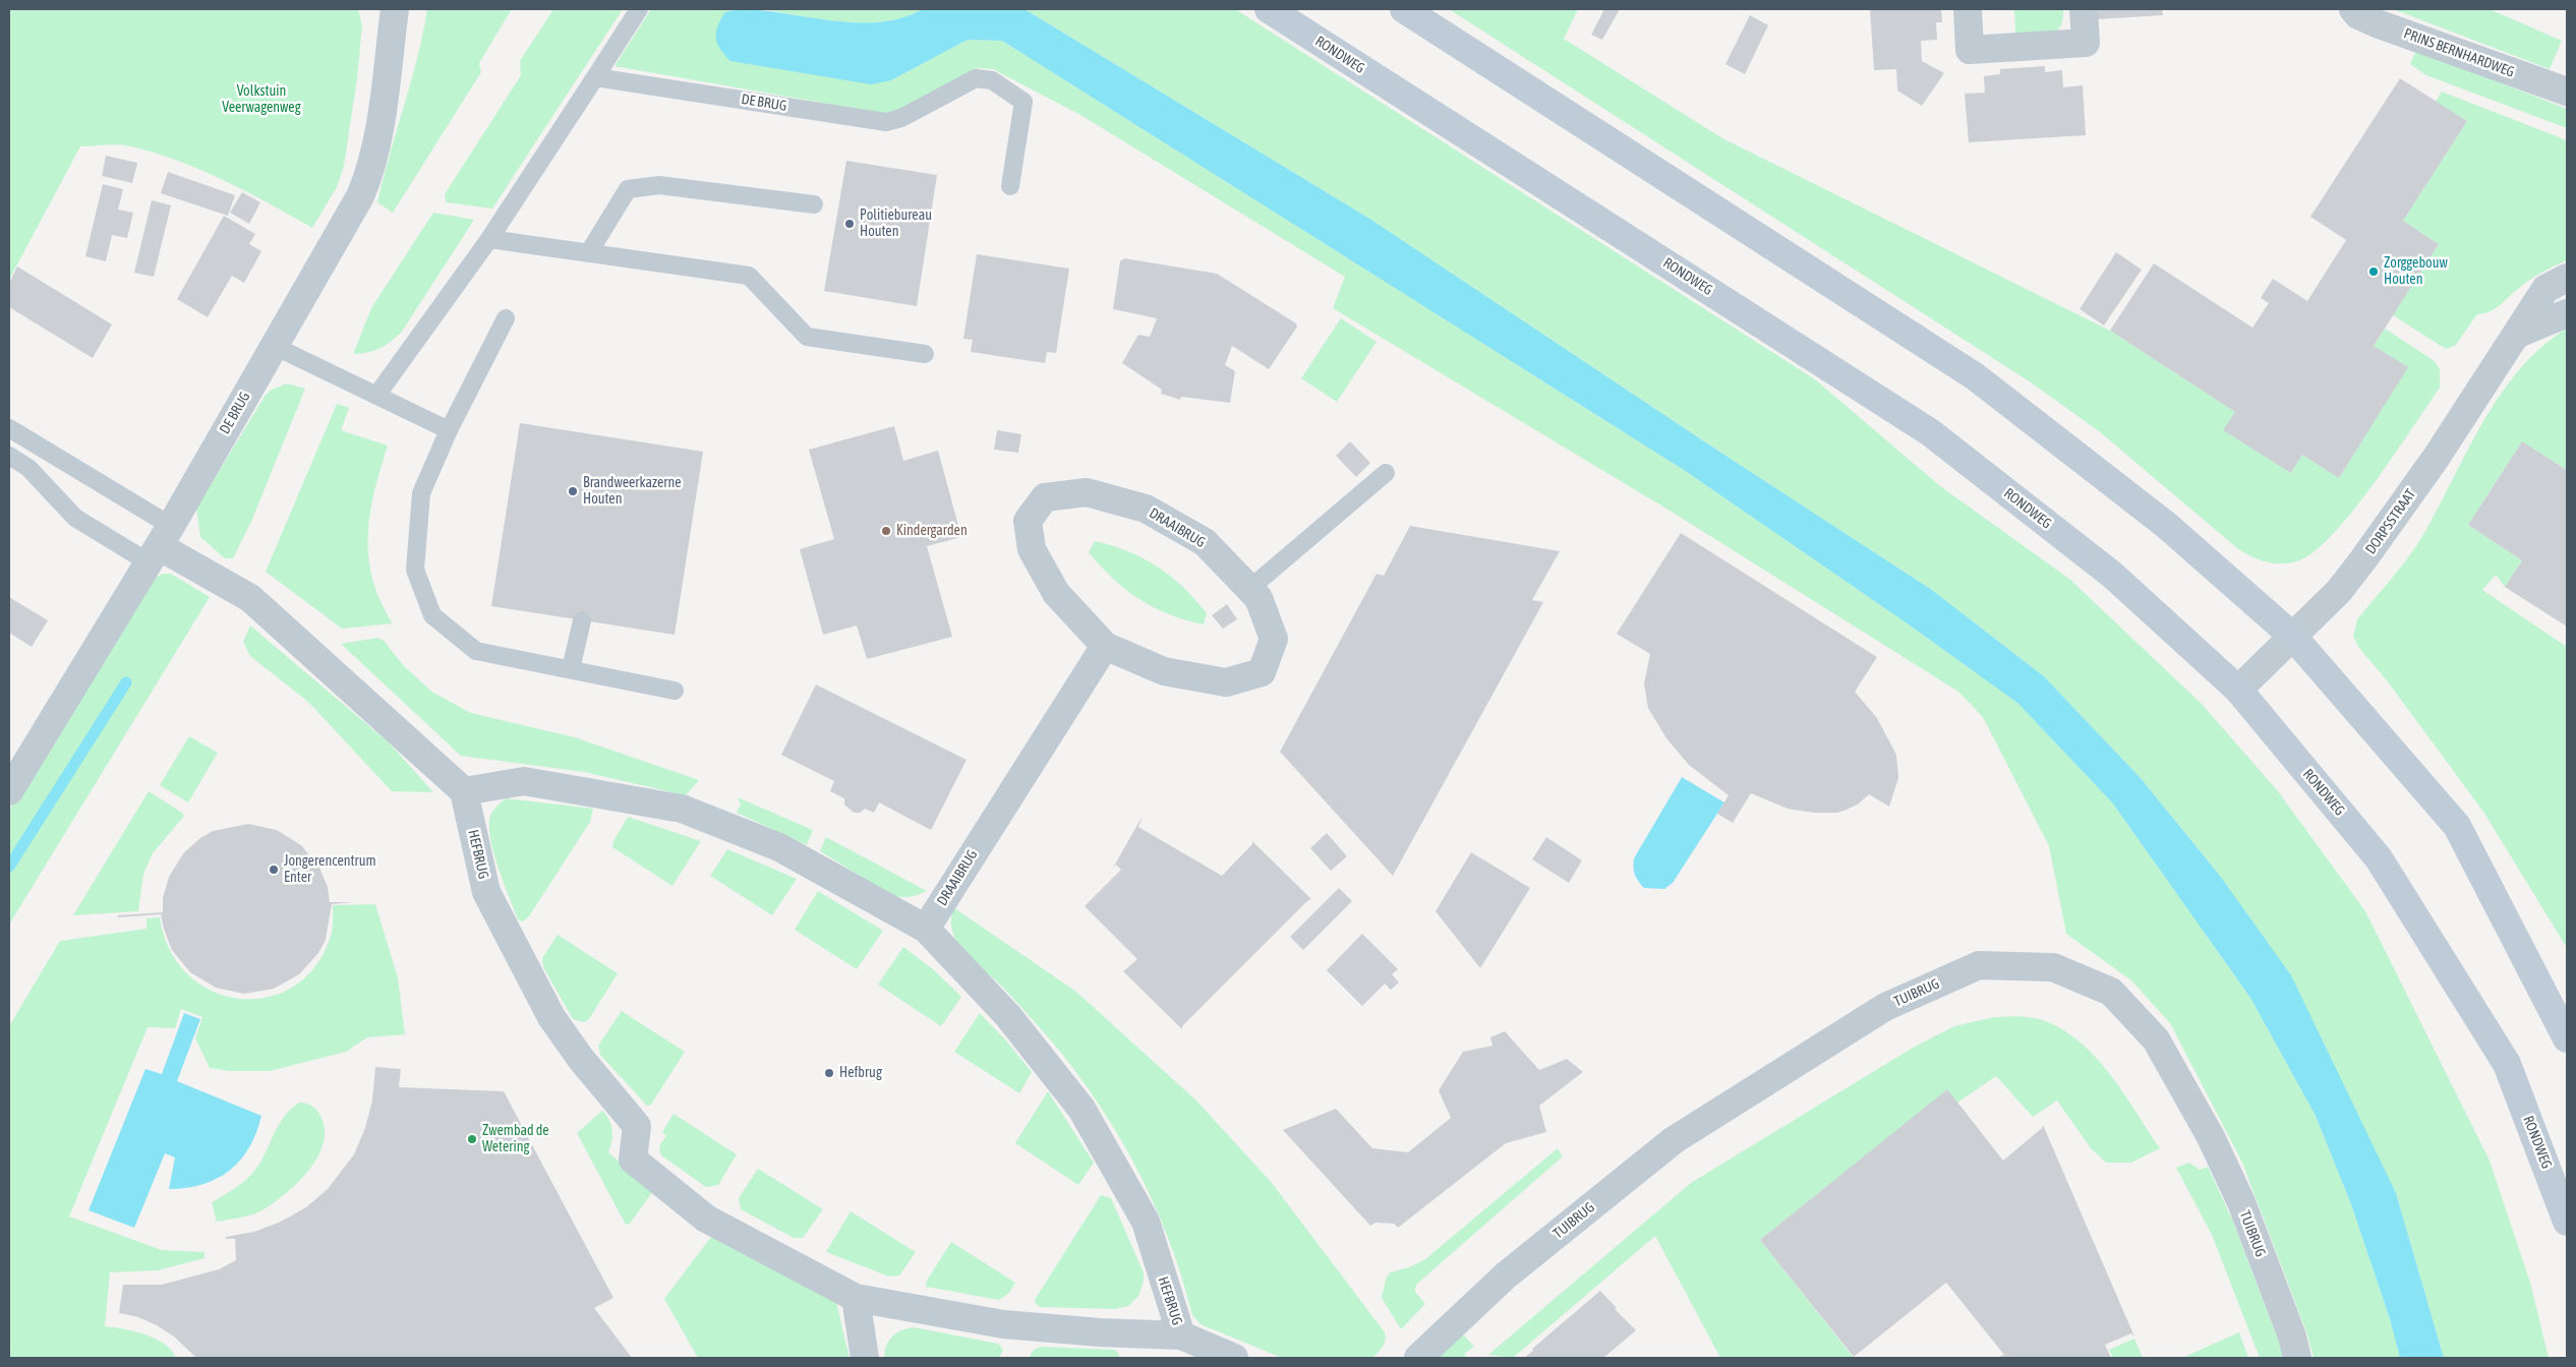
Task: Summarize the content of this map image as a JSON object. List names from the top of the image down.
{
  "streets": {
    "main road": ["RONDWEG"],
    "street": [
      "PRINS BERNHARDWEG",
      "DE BRUG",
      "DORPSSTRAAT",
      "DRAAIBRUG",
      "HEFBRUG",
      "TUIBRUG"
    ]
  },
  "crossings": [
    ["RONDWEG", "DORPSSTRAAT"],
    ["DRAAIBRUG", "HEFBRUG"]
  ],
  "parks": ["Volkstuin Veerwagenweg"],
  "places": [
    "Politiebureau Houten",
    "Zorggebouw Houten",
    "Brandweerkazerne Houten",
    "Kindergarden",
    "Jongerencentrum Enter",
    "Hefbrug",
    "Zwembad de Wetering"
  ]
}
